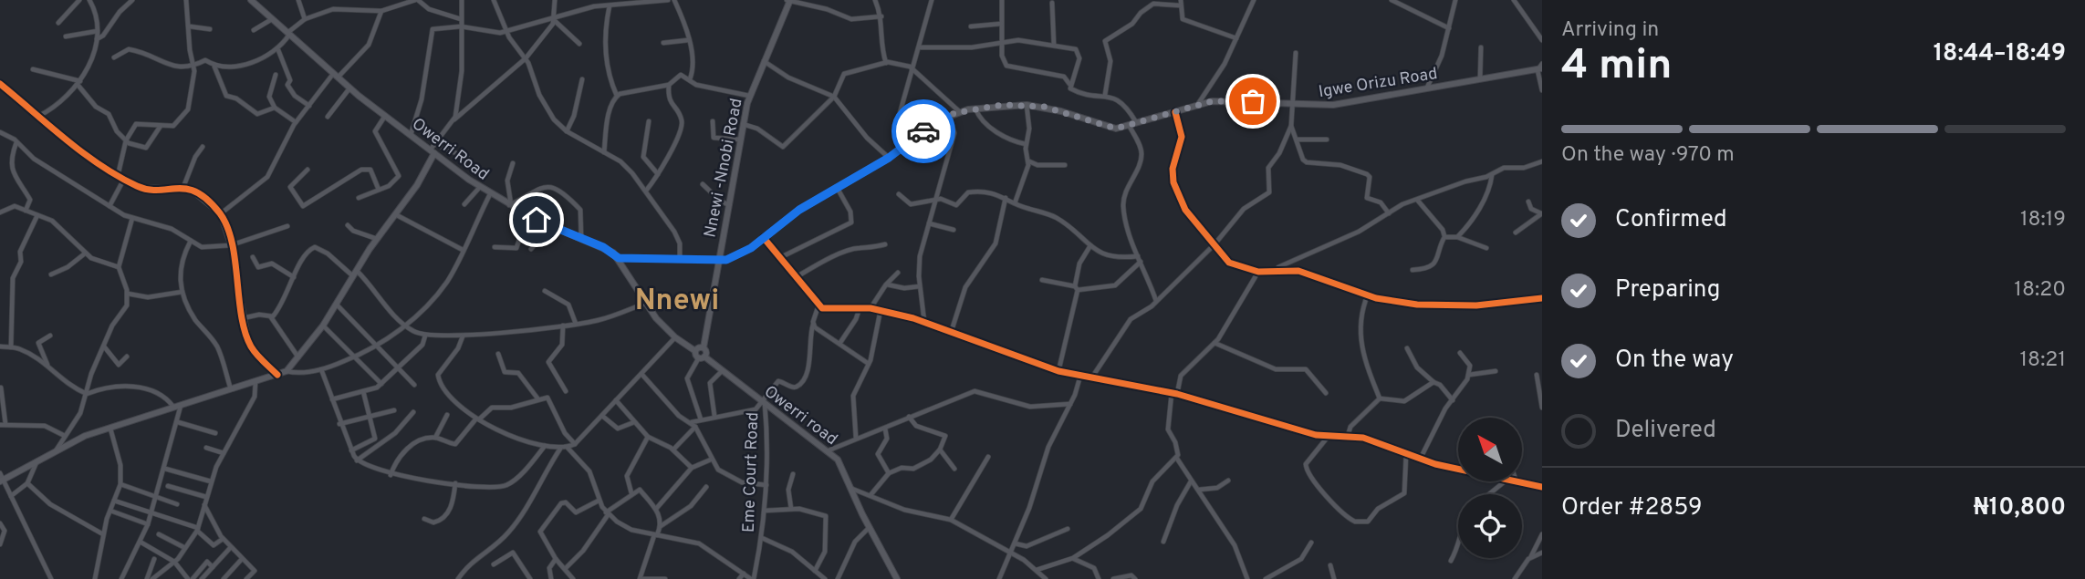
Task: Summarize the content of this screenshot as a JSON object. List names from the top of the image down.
{
  "streets": {
    "main road": [
      "Igwe Orizu Road",
      "Owerri Road",
      "Nnewi -Nnobi Road",
      "Owerri road"
    ],
    "street": ["Eme Court Road"]
  },
  "crossings": [
    ["Igwe Orizu Road", "Owerri Road"],
    ["Igwe Orizu Road", "Nnewi -Nnobi Road"],
    ["Nnewi -Nnobi Road", "Owerri road"],
    ["Owerri road", "Eme Court Road"]
  ],
  "districts": ["Nnewi"],
  "north": "top left",
  "page": {
    "heading": ["4 min", "Arriving in", "18:44–18:49"],
    "panel": ["Order #2859", "₦10,800"],
    "bar": "On the way · 970 m",
    "list": [
      ["Confirmed", "18:19"],
      ["Preparing", "18:20"],
      ["On the way", "18:21"],
      "Delivered"
    ]
  }
}
